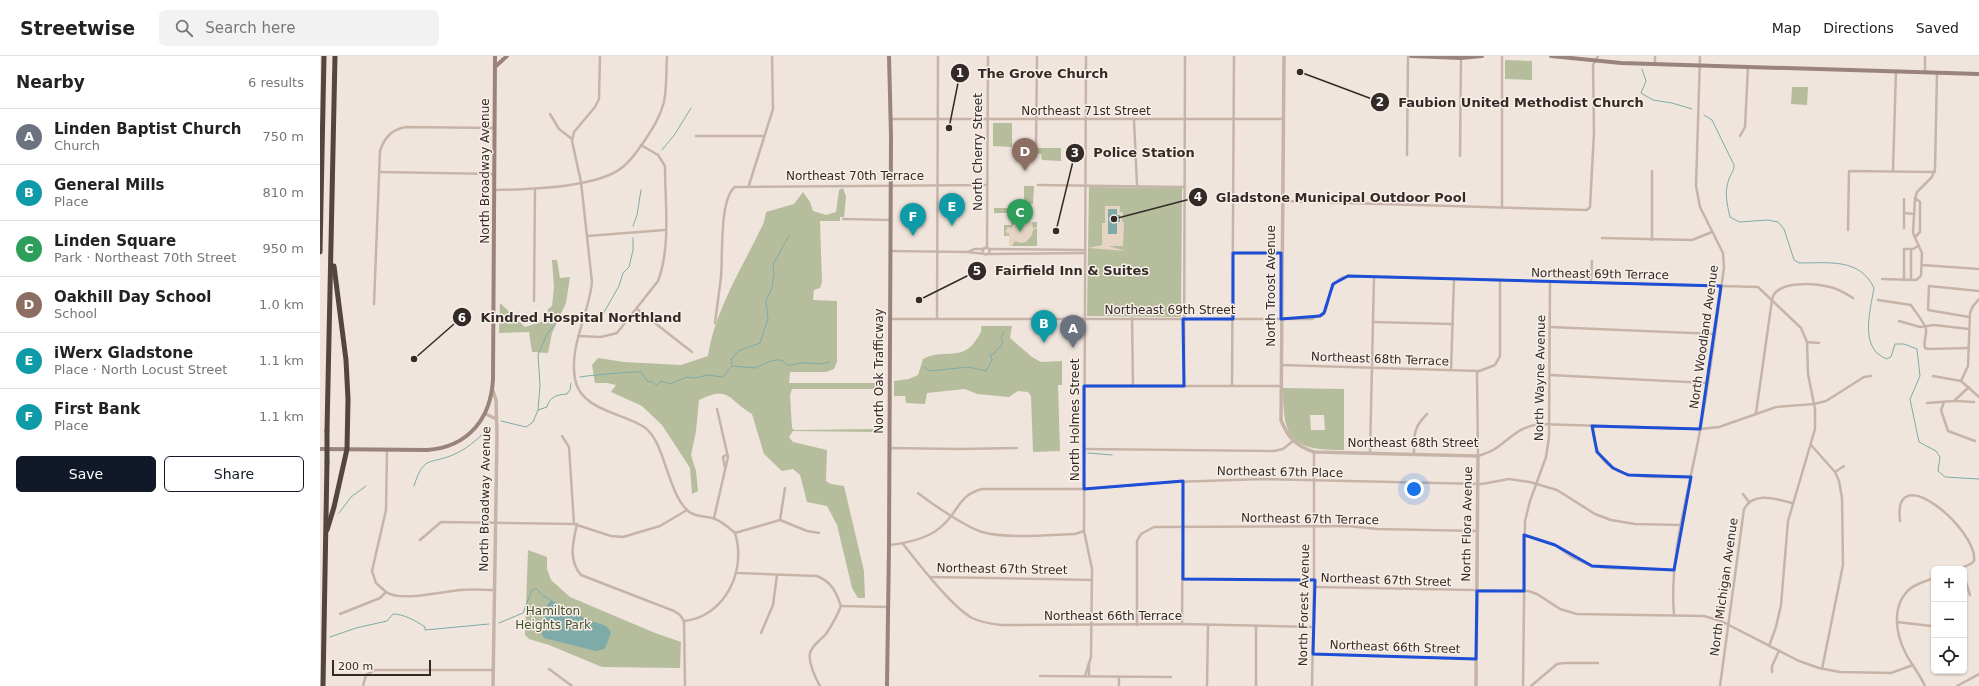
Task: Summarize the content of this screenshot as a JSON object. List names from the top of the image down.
{
  "streets": {
    "main road": ["North Broadway Avenue", "North Oak Trafficway"],
    "street": [
      "Northeast 71st Street",
      "North Cherry Street",
      "Northeast 70th Terrace",
      "Northeast 69th Terrace",
      "North Troost Avenue",
      "Northeast 69th Street",
      "North Woodland Avenue",
      "Northeast 68th Terrace",
      "North Wayne Avenue",
      "North Holmes Street",
      "Northeast 68th Street",
      "Northeast 67th Place",
      "Northeast 67th Terrace",
      "North Flora Avenue",
      "Northeast 67th Street",
      "North Michigan Avenue",
      "North Forest Avenue",
      "Northeast 66th Terrace",
      "Northeast 66th Street"
    ]
  },
  "crossings": [
    ["Northeast 71st Street", "North Cherry Street"],
    ["Northeast 71st Street", "North Troost Avenue"],
    ["Northeast 71st Street", "North Oak Trafficway"],
    ["Northeast 71st Street", "North Holmes Street"],
    ["North Cherry Street", "Northeast 70th Terrace"],
    ["Northeast 70th Terrace", "North Oak Trafficway"],
    ["Northeast 69th Terrace", "Northeast 69th Street"],
    ["Northeast 69th Terrace", "North Woodland Avenue"],
    ["Northeast 69th Terrace", "North Wayne Avenue"],
    ["North Troost Avenue", "Northeast 69th Street"],
    ["North Troost Avenue", "Northeast 68th Terrace"],
    ["North Troost Avenue", "Northeast 68th Street"],
    ["Northeast 69th Street", "North Oak Trafficway"],
    ["Northeast 69th Street", "North Holmes Street"],
    ["North Woodland Avenue", "Northeast 68th Street"],
    ["North Woodland Avenue", "Northeast 67th Place"],
    ["North Woodland Avenue", "Northeast 67th Street"],
    ["Northeast 68th Terrace", "North Flora Avenue"],
    ["North Oak Trafficway", "Northeast 67th Place"],
    ["North Wayne Avenue", "Northeast 68th Street"],
    ["North Wayne Avenue", "Northeast 67th Place"],
    ["North Wayne Avenue", "Northeast 67th Street"],
    ["North Holmes Street", "Northeast 67th Place"],
    ["North Holmes Street", "Northeast 67th Street"],
    ["North Holmes Street", "Northeast 66th Terrace"],
    ["Northeast 68th Street", "North Flora Avenue"],
    ["Northeast 68th Street", "North Forest Avenue"],
    ["Northeast 67th Place", "North Flora Avenue"],
    ["Northeast 67th Place", "Northeast 67th Street"],
    ["Northeast 67th Place", "North Forest Avenue"],
    ["Northeast 67th Terrace", "North Flora Avenue"],
    ["Northeast 67th Terrace", "North Forest Avenue"],
    ["Northeast 67th Terrace", "Northeast 66th Terrace"],
    ["North Flora Avenue", "Northeast 67th Street"],
    ["North Flora Avenue", "Northeast 66th Street"],
    ["Northeast 67th Street", "North Michigan Avenue"],
    ["Northeast 67th Street", "North Forest Avenue"],
    ["Northeast 67th Street", "Northeast 66th Terrace"],
    ["North Forest Avenue", "Northeast 66th Terrace"],
    ["North Forest Avenue", "Northeast 66th Street"]
  ],
  "parks": ["Hamilton Heights Park"],
  "places": [
    "Faubion United Methodist Church",
    "The Grove Church",
    "Gladstone Municipal Outdoor Pool",
    "Police Station",
    "Fairfield Inn & Suites",
    "Kindred Hospital Northland"
  ],
  "scale_bar": "200 m",
  "page": {
    "header": "Streetwise",
    "search": "Search here",
    "nav": ["Map", "Directions", "Saved"],
    "heading": ["Nearby", "6 results"],
    "list": [
      {
        "mark": "A",
        "name": "Linden Baptist Church",
        "note": "Church",
        "value": "750 m"
      },
      {
        "mark": "B",
        "name": "General Mills",
        "note": "Place",
        "value": "810 m"
      },
      {
        "mark": "C",
        "name": "Linden Square",
        "note": "Park · Northeast 70th Street",
        "value": "950 m"
      },
      {
        "mark": "D",
        "name": "Oakhill Day School",
        "note": "School",
        "value": "1.0 km"
      },
      {
        "mark": "E",
        "name": "iWerx Gladstone",
        "note": "Place · North Locust Street",
        "value": "1.1 km"
      },
      {
        "mark": "F",
        "name": "First Bank",
        "note": "Place",
        "value": "1.1 km"
      }
    ],
    "pins": [
      "D",
      "E",
      "C",
      "F",
      "B",
      "A"
    ],
    "buttons": ["Save", "Share"],
    "map_buttons": ["+", "−"],
    "scale": "200 m"
  }
}
